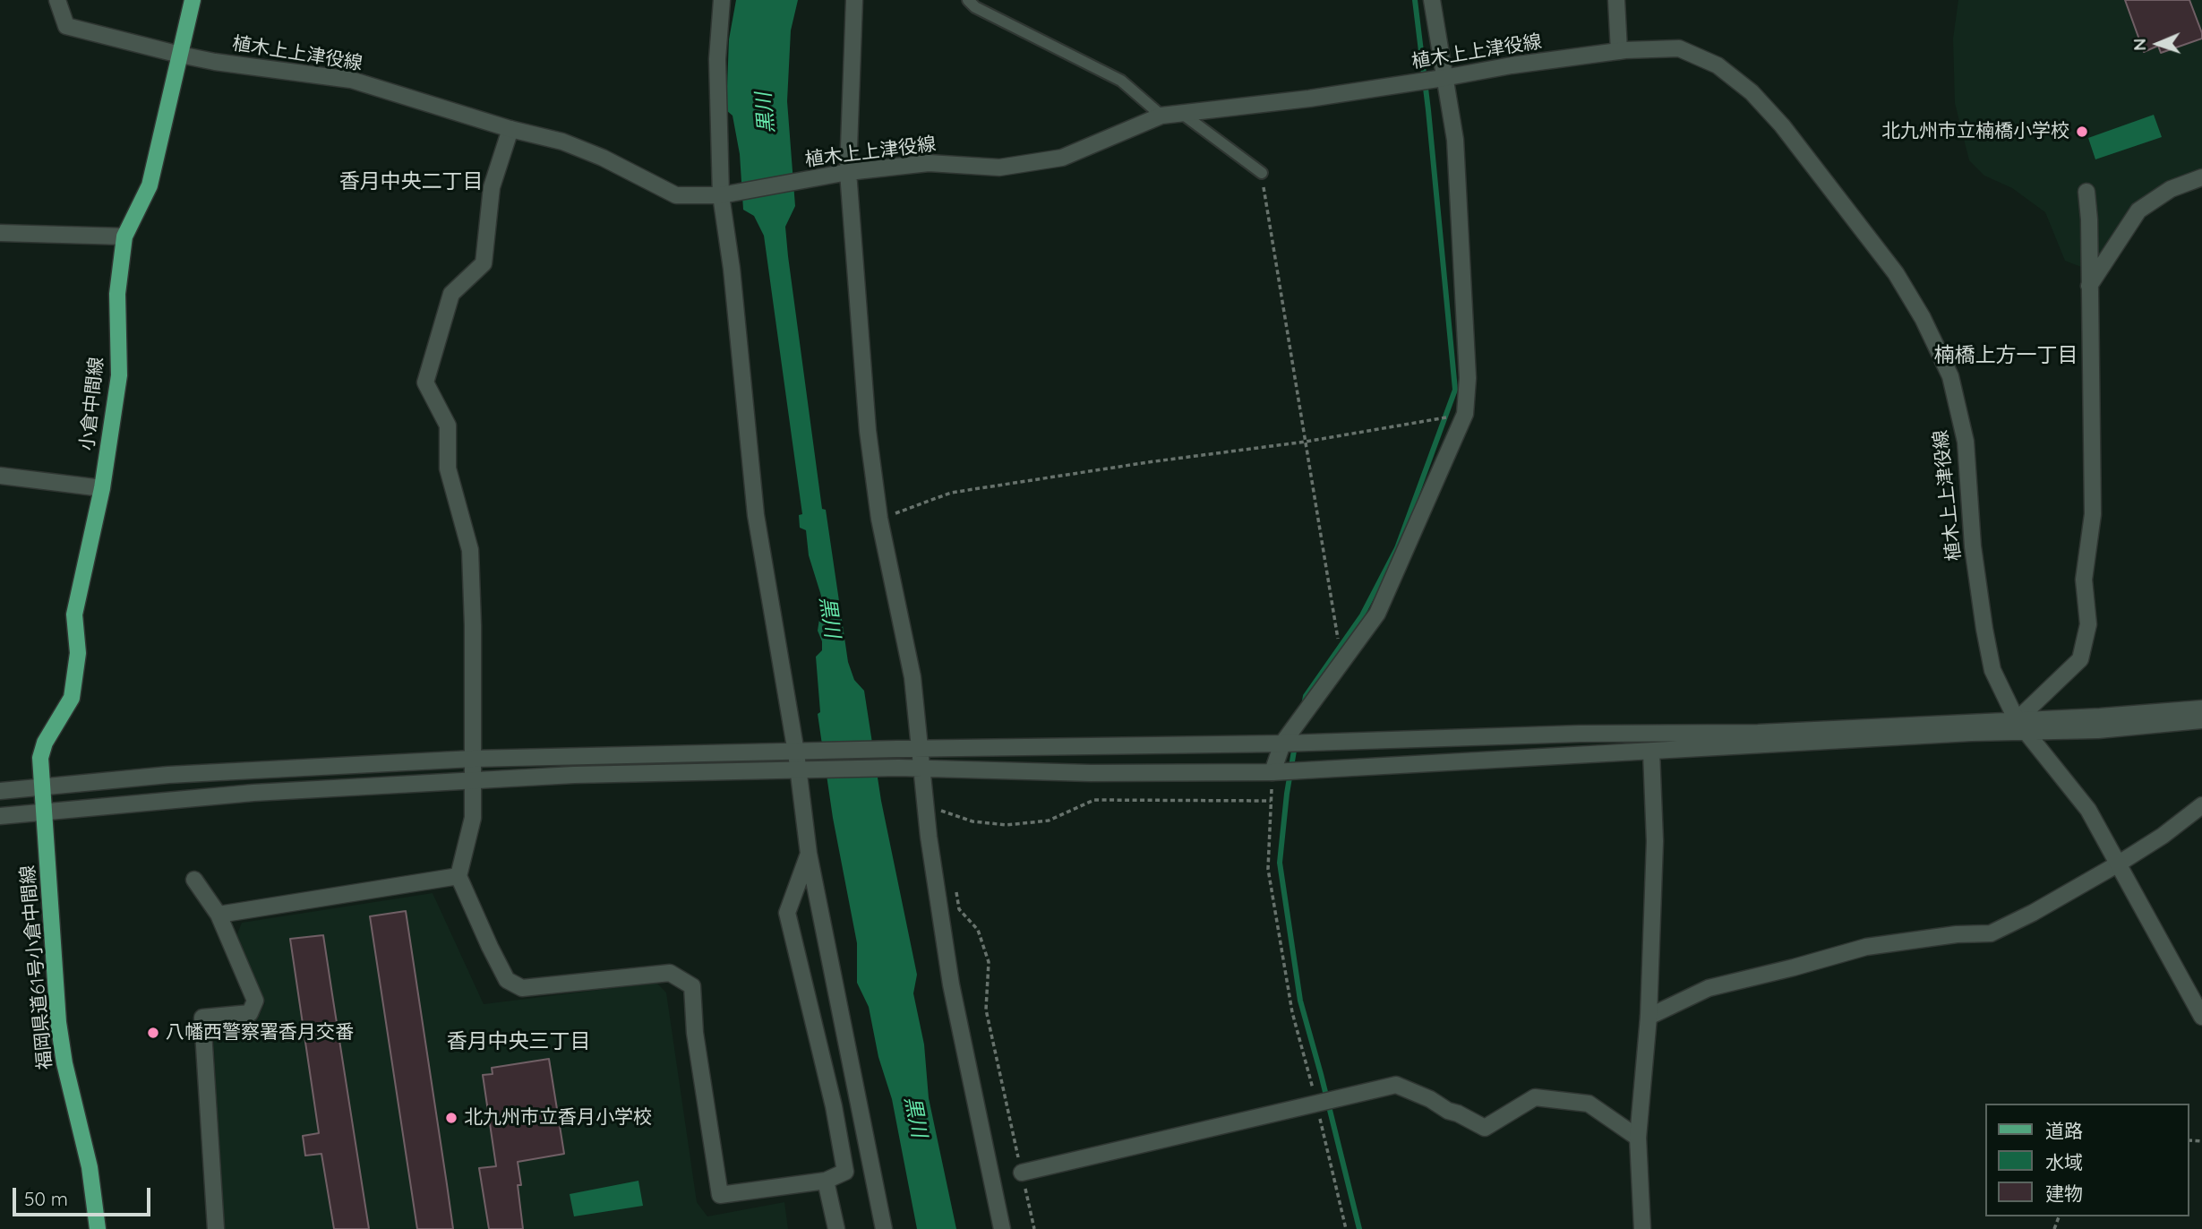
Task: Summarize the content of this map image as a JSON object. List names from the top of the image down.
{
  "streets": {
    "main road": ["小倉中間線", "福岡県道61号小倉中間線"],
    "street": ["植木上上津役線"]
  },
  "crossings": [
    ["植木上上津役線", "小倉中間線"],
    ["小倉中間線", "福岡県道61号小倉中間線"]
  ],
  "districts": ["香月中央二丁目", "楠橋上方一丁目", "香月中央三丁目"],
  "water": ["黒川"],
  "places": ["北九州市立楠橋小学校", "八幡西警察署香月交番", "北九州市立香月小学校"],
  "legend": ["道路", "水域", "建物"],
  "scale_bar": "50 m",
  "north": "left"
}
